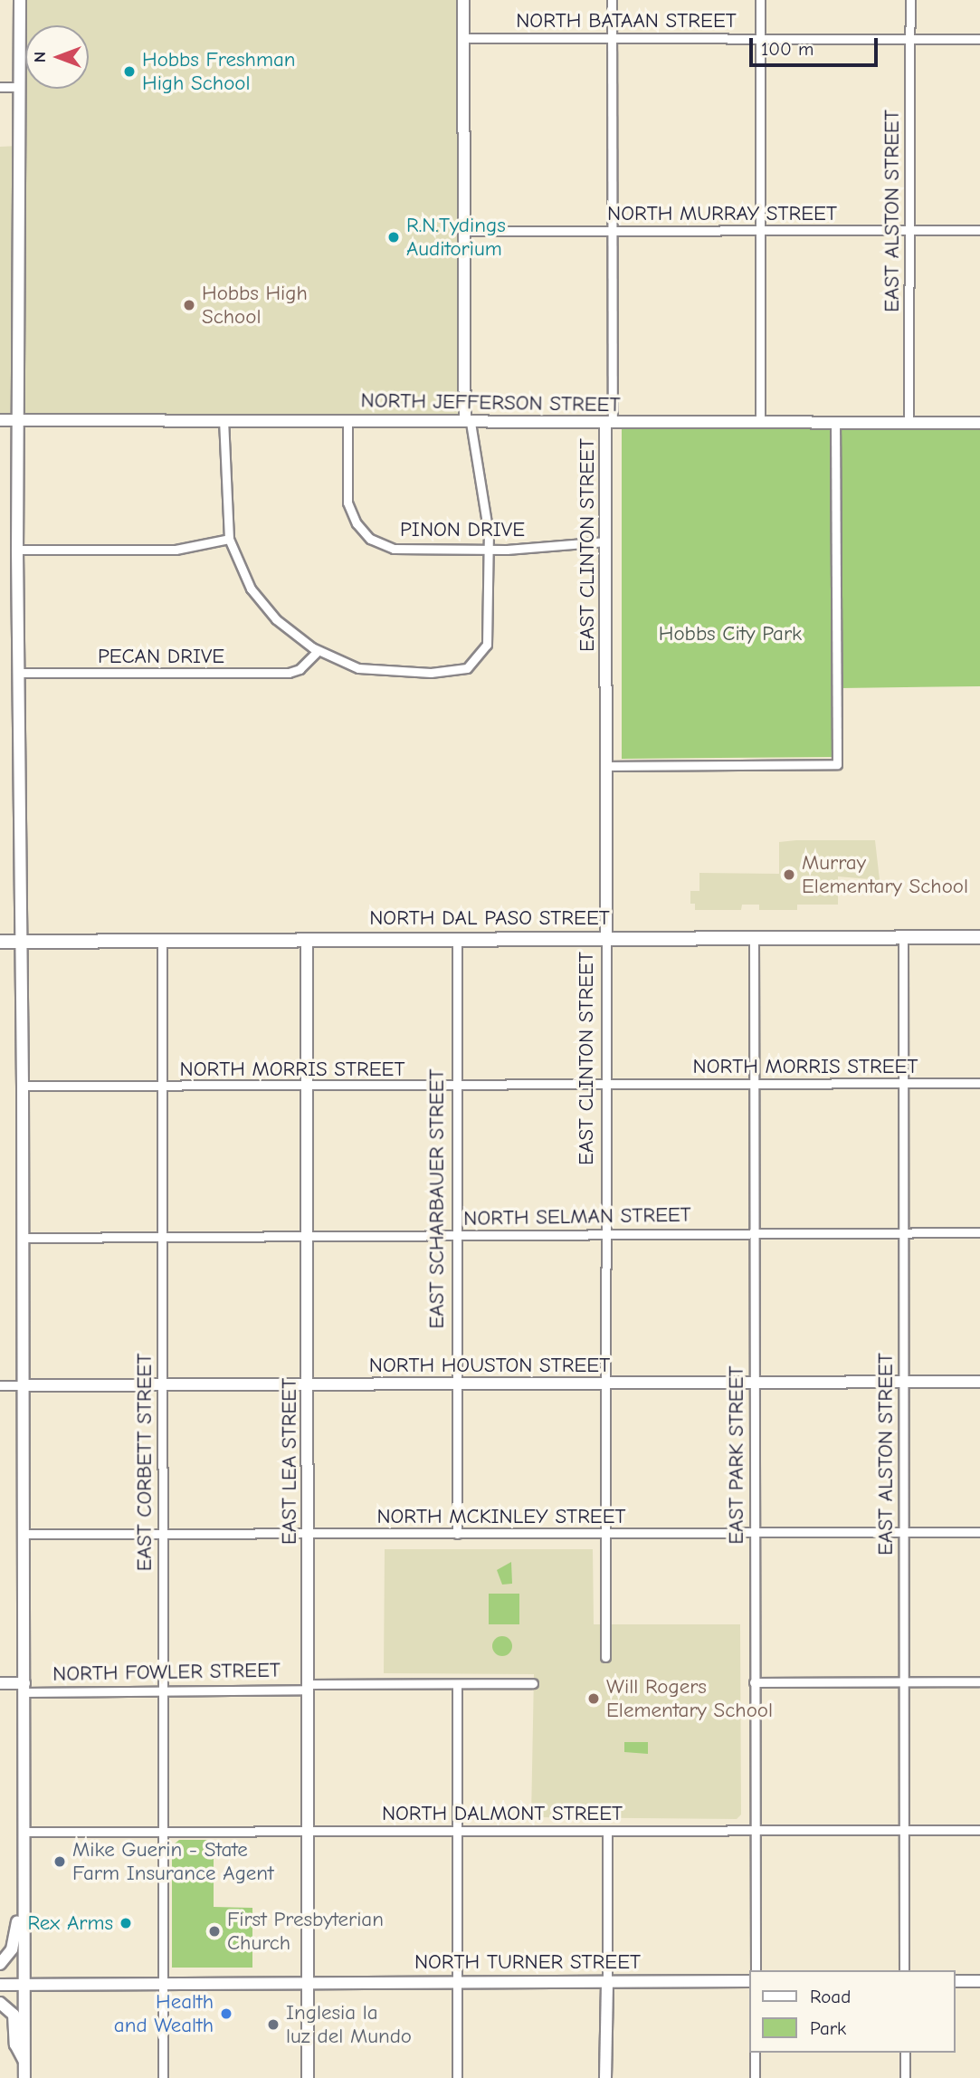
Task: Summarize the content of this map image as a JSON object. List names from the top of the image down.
{
  "streets": {
    "main road": ["NORTH DAL PASO STREET"],
    "street": [
      "NORTH BATAAN STREET",
      "EAST ALSTON STREET",
      "NORTH MURRAY STREET",
      "NORTH JEFFERSON STREET",
      "PINON DRIVE",
      "EAST CLINTON STREET",
      "PECAN DRIVE",
      "NORTH MORRIS STREET",
      "EAST SCHARBAUER STREET",
      "NORTH SELMAN STREET",
      "NORTH HOUSTON STREET",
      "EAST PARK STREET",
      "EAST LEA STREET",
      "EAST CORBETT STREET",
      "NORTH MCKINLEY STREET",
      "NORTH FOWLER STREET",
      "NORTH DALMONT STREET",
      "NORTH TURNER STREET"
    ]
  },
  "crossings": [
    ["NORTH BATAAN STREET", "EAST ALSTON STREET"],
    ["NORTH BATAAN STREET", "EAST CLINTON STREET"],
    ["EAST ALSTON STREET", "NORTH MURRAY STREET"],
    ["EAST ALSTON STREET", "NORTH JEFFERSON STREET"],
    ["EAST ALSTON STREET", "NORTH DAL PASO STREET"],
    ["EAST ALSTON STREET", "NORTH MORRIS STREET"],
    ["EAST ALSTON STREET", "NORTH SELMAN STREET"],
    ["EAST ALSTON STREET", "NORTH HOUSTON STREET"],
    ["EAST ALSTON STREET", "NORTH MCKINLEY STREET"],
    ["EAST ALSTON STREET", "NORTH DALMONT STREET"],
    ["NORTH MURRAY STREET", "EAST CLINTON STREET"],
    ["NORTH JEFFERSON STREET", "PINON DRIVE"],
    ["NORTH JEFFERSON STREET", "EAST CLINTON STREET"],
    ["PINON DRIVE", "EAST CLINTON STREET"],
    ["EAST CLINTON STREET", "NORTH DAL PASO STREET"],
    ["EAST CLINTON STREET", "NORTH MORRIS STREET"],
    ["EAST CLINTON STREET", "NORTH SELMAN STREET"],
    ["EAST CLINTON STREET", "NORTH HOUSTON STREET"],
    ["EAST CLINTON STREET", "NORTH MCKINLEY STREET"],
    ["NORTH DAL PASO STREET", "EAST SCHARBAUER STREET"],
    ["NORTH DAL PASO STREET", "EAST PARK STREET"],
    ["NORTH DAL PASO STREET", "EAST LEA STREET"],
    ["NORTH DAL PASO STREET", "EAST CORBETT STREET"],
    ["NORTH MORRIS STREET", "EAST SCHARBAUER STREET"],
    ["NORTH MORRIS STREET", "EAST PARK STREET"],
    ["NORTH MORRIS STREET", "EAST LEA STREET"],
    ["NORTH MORRIS STREET", "EAST CORBETT STREET"],
    ["EAST SCHARBAUER STREET", "NORTH SELMAN STREET"],
    ["EAST SCHARBAUER STREET", "NORTH HOUSTON STREET"],
    ["EAST SCHARBAUER STREET", "NORTH MCKINLEY STREET"],
    ["NORTH SELMAN STREET", "EAST PARK STREET"],
    ["NORTH SELMAN STREET", "EAST LEA STREET"],
    ["NORTH SELMAN STREET", "EAST CORBETT STREET"],
    ["NORTH HOUSTON STREET", "EAST PARK STREET"],
    ["NORTH HOUSTON STREET", "EAST LEA STREET"],
    ["NORTH HOUSTON STREET", "EAST CORBETT STREET"],
    ["EAST PARK STREET", "NORTH MCKINLEY STREET"],
    ["EAST PARK STREET", "NORTH DALMONT STREET"],
    ["EAST LEA STREET", "NORTH MCKINLEY STREET"],
    ["EAST LEA STREET", "NORTH FOWLER STREET"],
    ["EAST LEA STREET", "NORTH DALMONT STREET"],
    ["EAST LEA STREET", "NORTH TURNER STREET"],
    ["EAST CORBETT STREET", "NORTH MCKINLEY STREET"],
    ["EAST CORBETT STREET", "NORTH FOWLER STREET"],
    ["EAST CORBETT STREET", "NORTH DALMONT STREET"],
    ["EAST CORBETT STREET", "NORTH TURNER STREET"]
  ],
  "parks": ["Hobbs City Park"],
  "places": [
    "Hobbs Freshman High School",
    "R.N.Tydings Auditorium",
    "Hobbs High School",
    "Murray Elementary School",
    "Will Rogers Elementary School",
    "Mike Guerin - State Farm Insurance Agent",
    "Rex Arms",
    "First Presbyterian Church",
    "Health and Wealth",
    "Inglesia la luz del Mundo"
  ],
  "legend": ["Road", "Park"],
  "scale_bar": "100 m",
  "north": "left"
}
